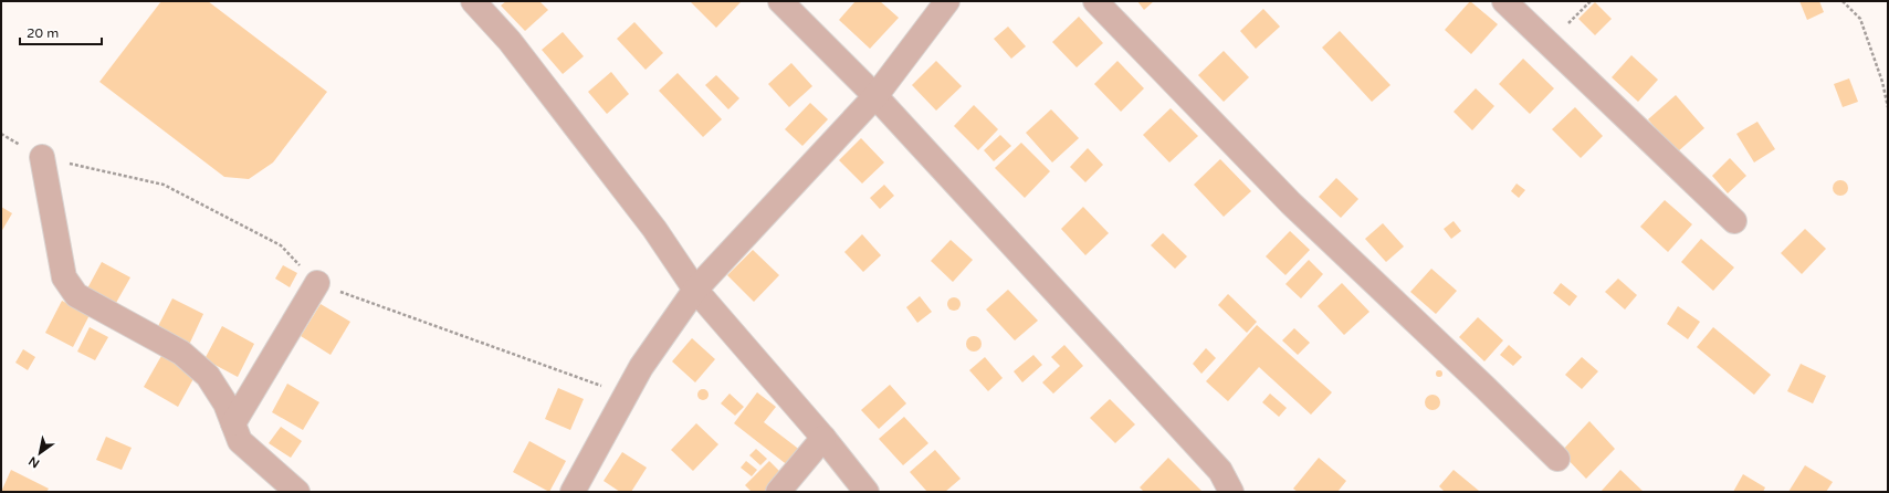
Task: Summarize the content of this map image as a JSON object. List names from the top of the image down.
{
  "scale_bar": "20 m",
  "north": "bottom left"
}
